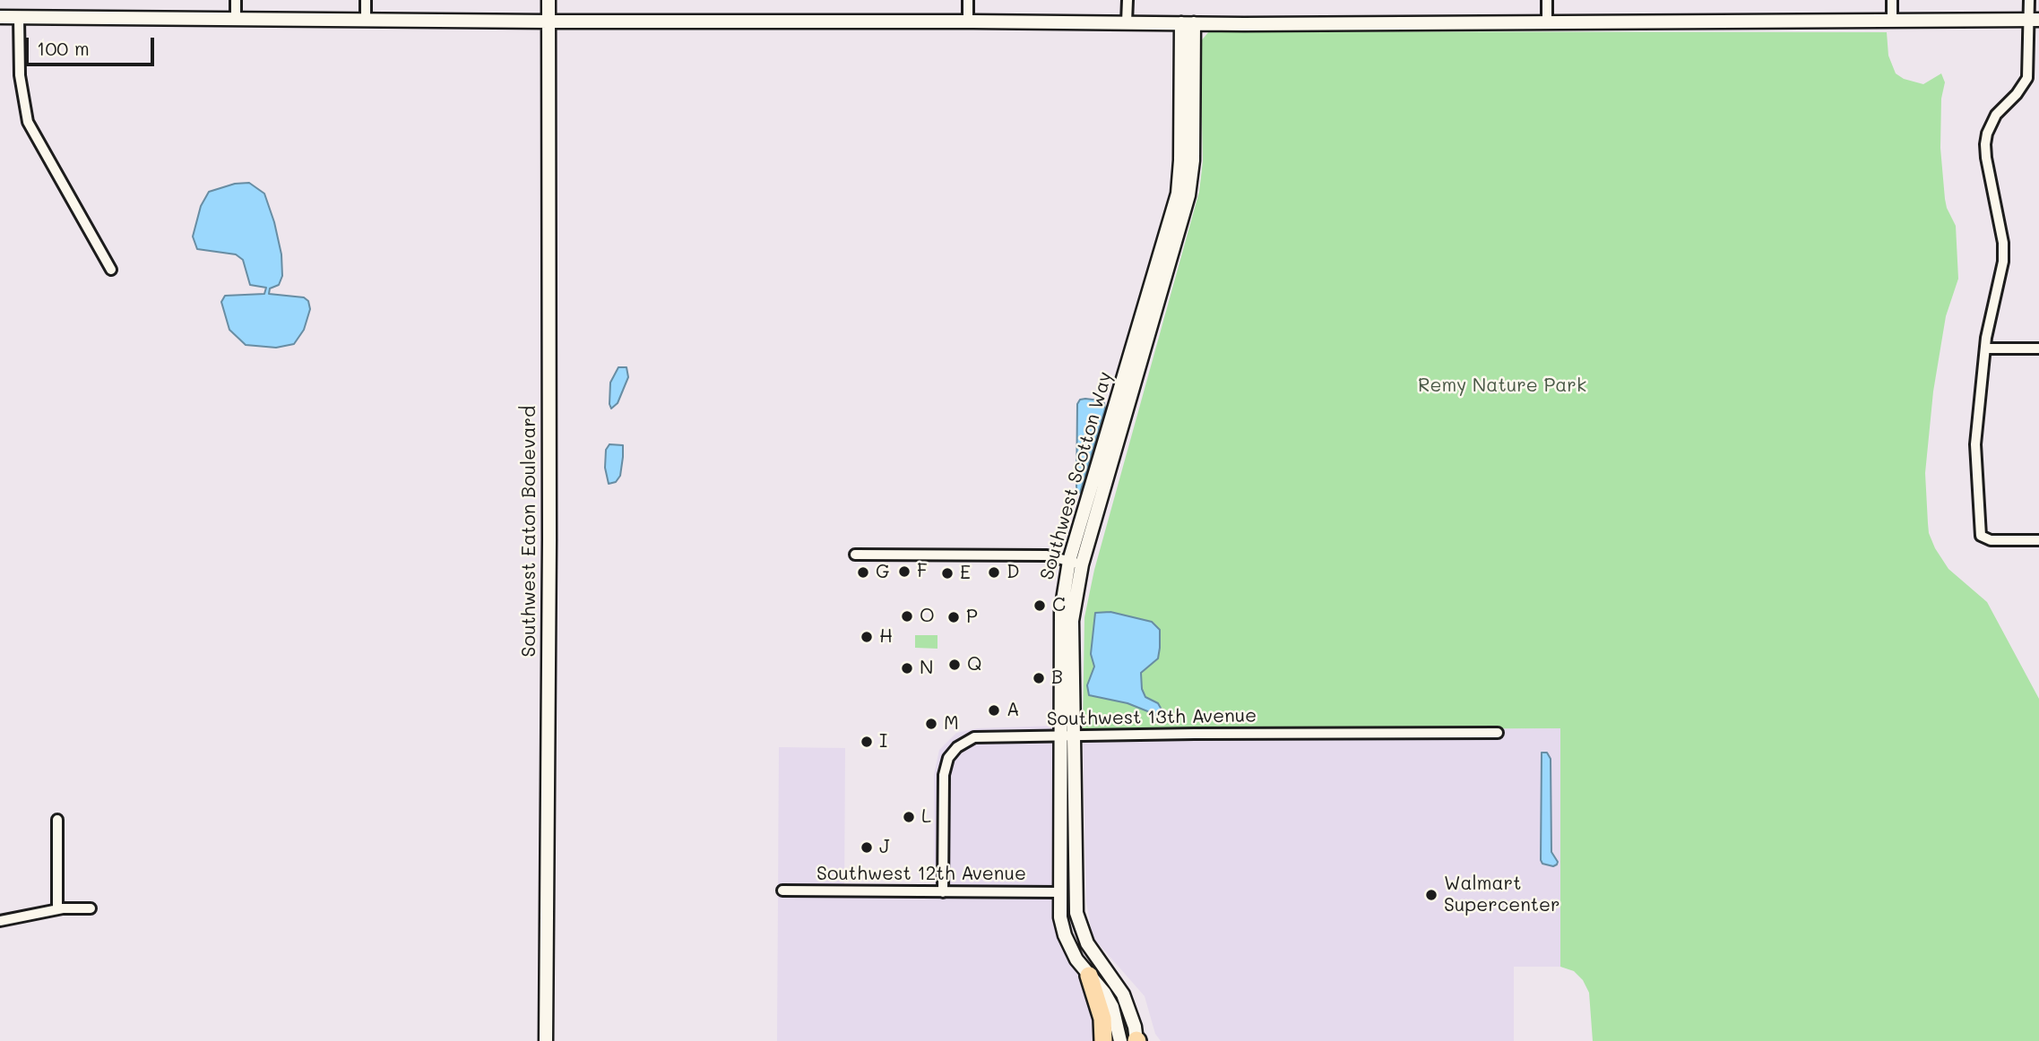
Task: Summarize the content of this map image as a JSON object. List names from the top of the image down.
{
  "streets": {
    "street": [
      "Southwest Scotton Way",
      "Southwest Eaton Boulevard",
      "Southwest 13th Avenue",
      "Southwest 12th Avenue"
    ]
  },
  "crossings": [
    ["Southwest Scotton Way", "Southwest 13th Avenue"],
    ["Southwest Scotton Way", "Southwest 12th Avenue"],
    ["Southwest 13th Avenue", "Southwest 12th Avenue"]
  ],
  "parks": ["Remy Nature Park"],
  "places": [
    "F",
    "G",
    "D",
    "E",
    "C",
    "O",
    "P",
    "H",
    "Q",
    "N",
    "B",
    "A",
    "M",
    "I",
    "L",
    "J",
    "Walmart Supercenter"
  ],
  "scale_bar": "100 m"
}
